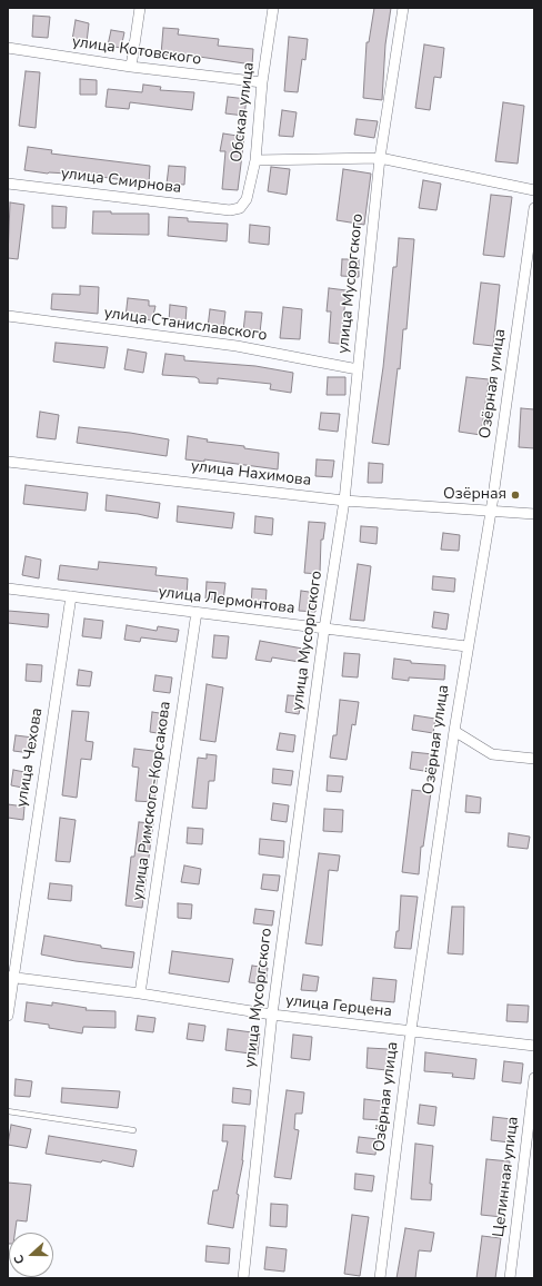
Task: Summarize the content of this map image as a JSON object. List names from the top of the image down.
{
  "streets": {
    "street": [
      "улица Котовского",
      "Обская улица",
      "улица Смирнова",
      "улица Мусоргского",
      "улица Станиславского",
      "Озёрная улица",
      "улица Нахимова",
      "улица Лермонтова",
      "улица Чехова",
      "улица Римского-Корсакова",
      "улица Герцена",
      "Целинная улица"
    ]
  },
  "crossings": [
    ["улица Котовского", "Обская улица"],
    ["Обская улица", "улица Смирнова"],
    ["улица Мусоргского", "улица Станиславского"],
    ["улица Мусоргского", "улица Нахимова"],
    ["улица Мусоргского", "улица Лермонтова"],
    ["улица Мусоргского", "улица Герцена"],
    ["Озёрная улица", "улица Нахимова"],
    ["Озёрная улица", "улица Лермонтова"],
    ["Озёрная улица", "улица Герцена"],
    ["улица Лермонтова", "улица Чехова"],
    ["улица Лермонтова", "улица Римского-Корсакова"],
    ["улица Чехова", "улица Герцена"],
    ["улица Римского-Корсакова", "улица Герцена"]
  ],
  "places": ["Озёрная"],
  "north": "left"
}
